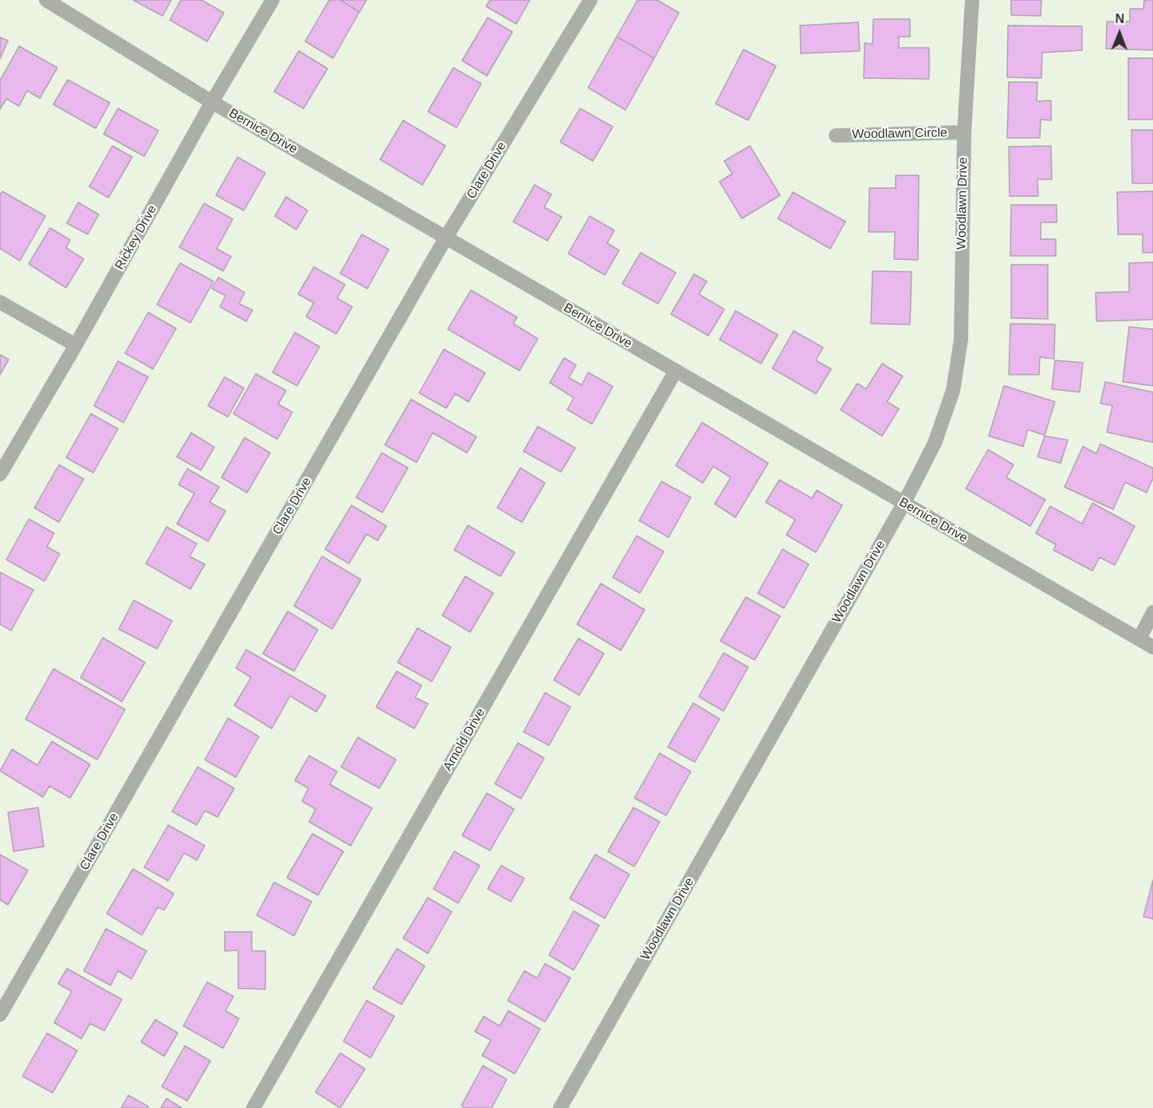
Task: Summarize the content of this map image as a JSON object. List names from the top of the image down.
{
  "streets": {
    "street": [
      "Bernice Drive",
      "Woodlawn Circle",
      "Clare Drive",
      "Woodlawn Drive",
      "Rickey Drive",
      "Arnold Drive"
    ]
  },
  "crossings": [
    ["Bernice Drive", "Clare Drive"],
    ["Bernice Drive", "Woodlawn Drive"],
    ["Bernice Drive", "Rickey Drive"],
    ["Bernice Drive", "Arnold Drive"],
    ["Woodlawn Circle", "Woodlawn Drive"]
  ],
  "north": "top"
}
